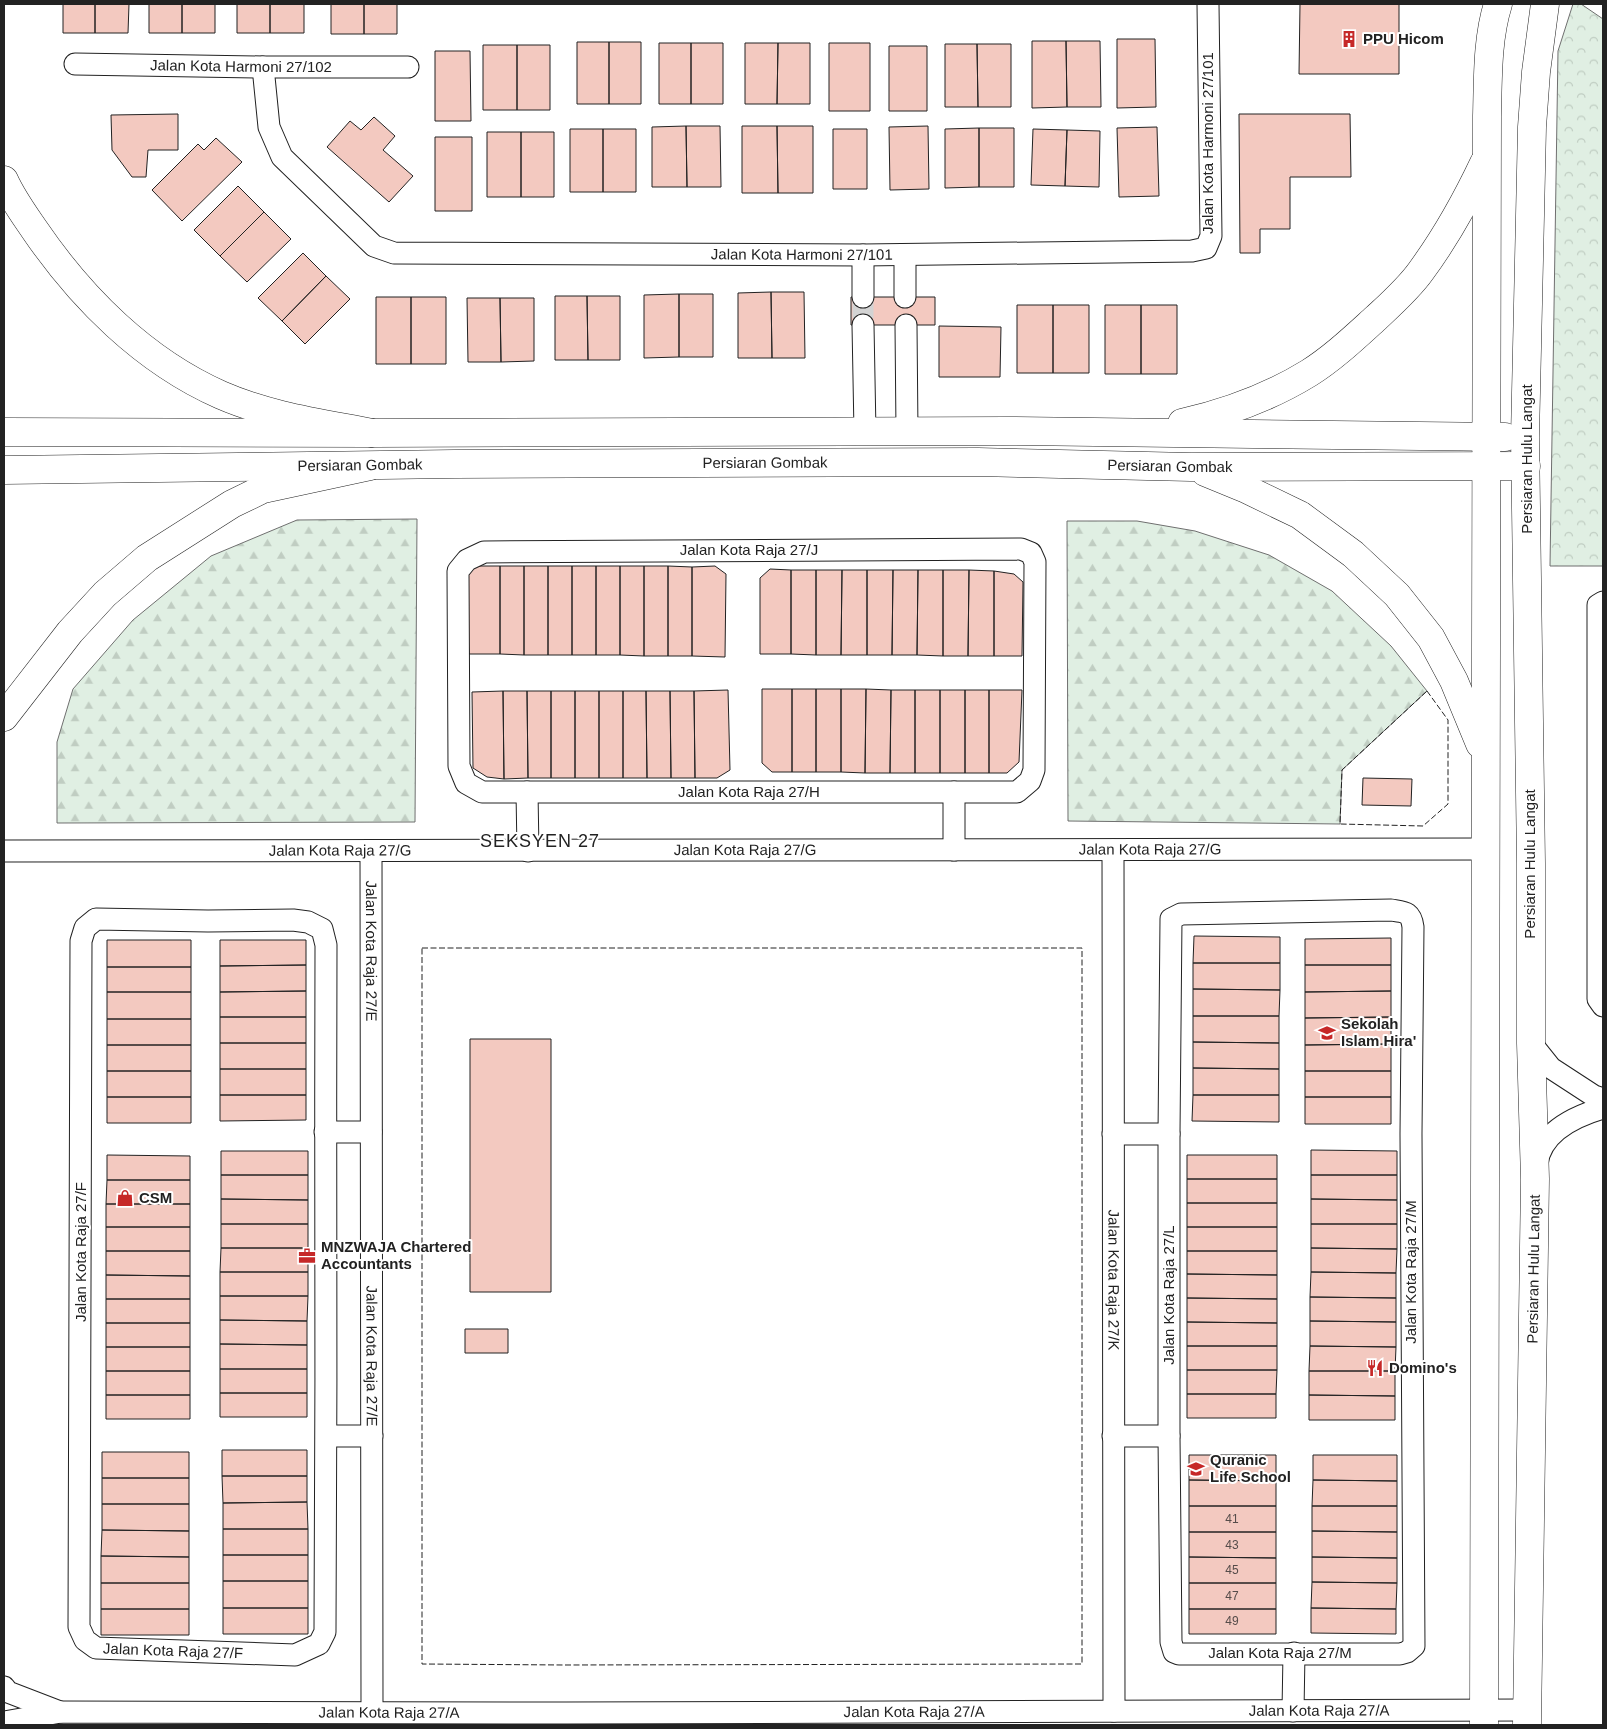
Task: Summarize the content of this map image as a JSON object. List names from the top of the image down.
{
  "streets": {
    "main road": ["Persiaran Hulu Langat", "Persiaran Gombak"],
    "street": [
      "Jalan Kota Harmoni 27/102",
      "Jalan Kota Harmoni 27/101",
      "Jalan Kota Raja 27/J",
      "Jalan Kota Raja 27/H",
      "Jalan Kota Raja 27/G",
      "Jalan Kota Raja 27/E",
      "Jalan Kota Raja 27/F",
      "Jalan Kota Raja 27/M",
      "Jalan Kota Raja 27/K",
      "Jalan Kota Raja 27/L",
      "Jalan Kota Raja 27/A"
    ]
  },
  "crossings": [
    ["Jalan Kota Harmoni 27/102", "Jalan Kota Harmoni 27/101"],
    ["Persiaran Hulu Langat", "Persiaran Gombak"],
    ["Persiaran Hulu Langat", "Jalan Kota Raja 27/A"],
    ["Jalan Kota Raja 27/J", "Jalan Kota Raja 27/H"],
    ["Jalan Kota Raja 27/G", "Jalan Kota Raja 27/E"],
    ["Jalan Kota Raja 27/G", "Jalan Kota Raja 27/K"],
    ["Jalan Kota Raja 27/E", "Jalan Kota Raja 27/A"],
    ["Jalan Kota Raja 27/M", "Jalan Kota Raja 27/L"],
    ["Jalan Kota Raja 27/K", "Jalan Kota Raja 27/A"]
  ],
  "districts": ["SEKSYEN 27"],
  "places": {
    "building": ["PPU Hicom"],
    "school or university": ["Sekolah Islam Hira'", "Quranic Life School"],
    "shop": ["CSM"],
    "office": ["MNZWAJA Chartered Accountants"],
    "restaurant": ["Domino's"]
  },
  "house_numbers": [
    "41",
    "43",
    "45",
    "47",
    "49"
  ]
}
